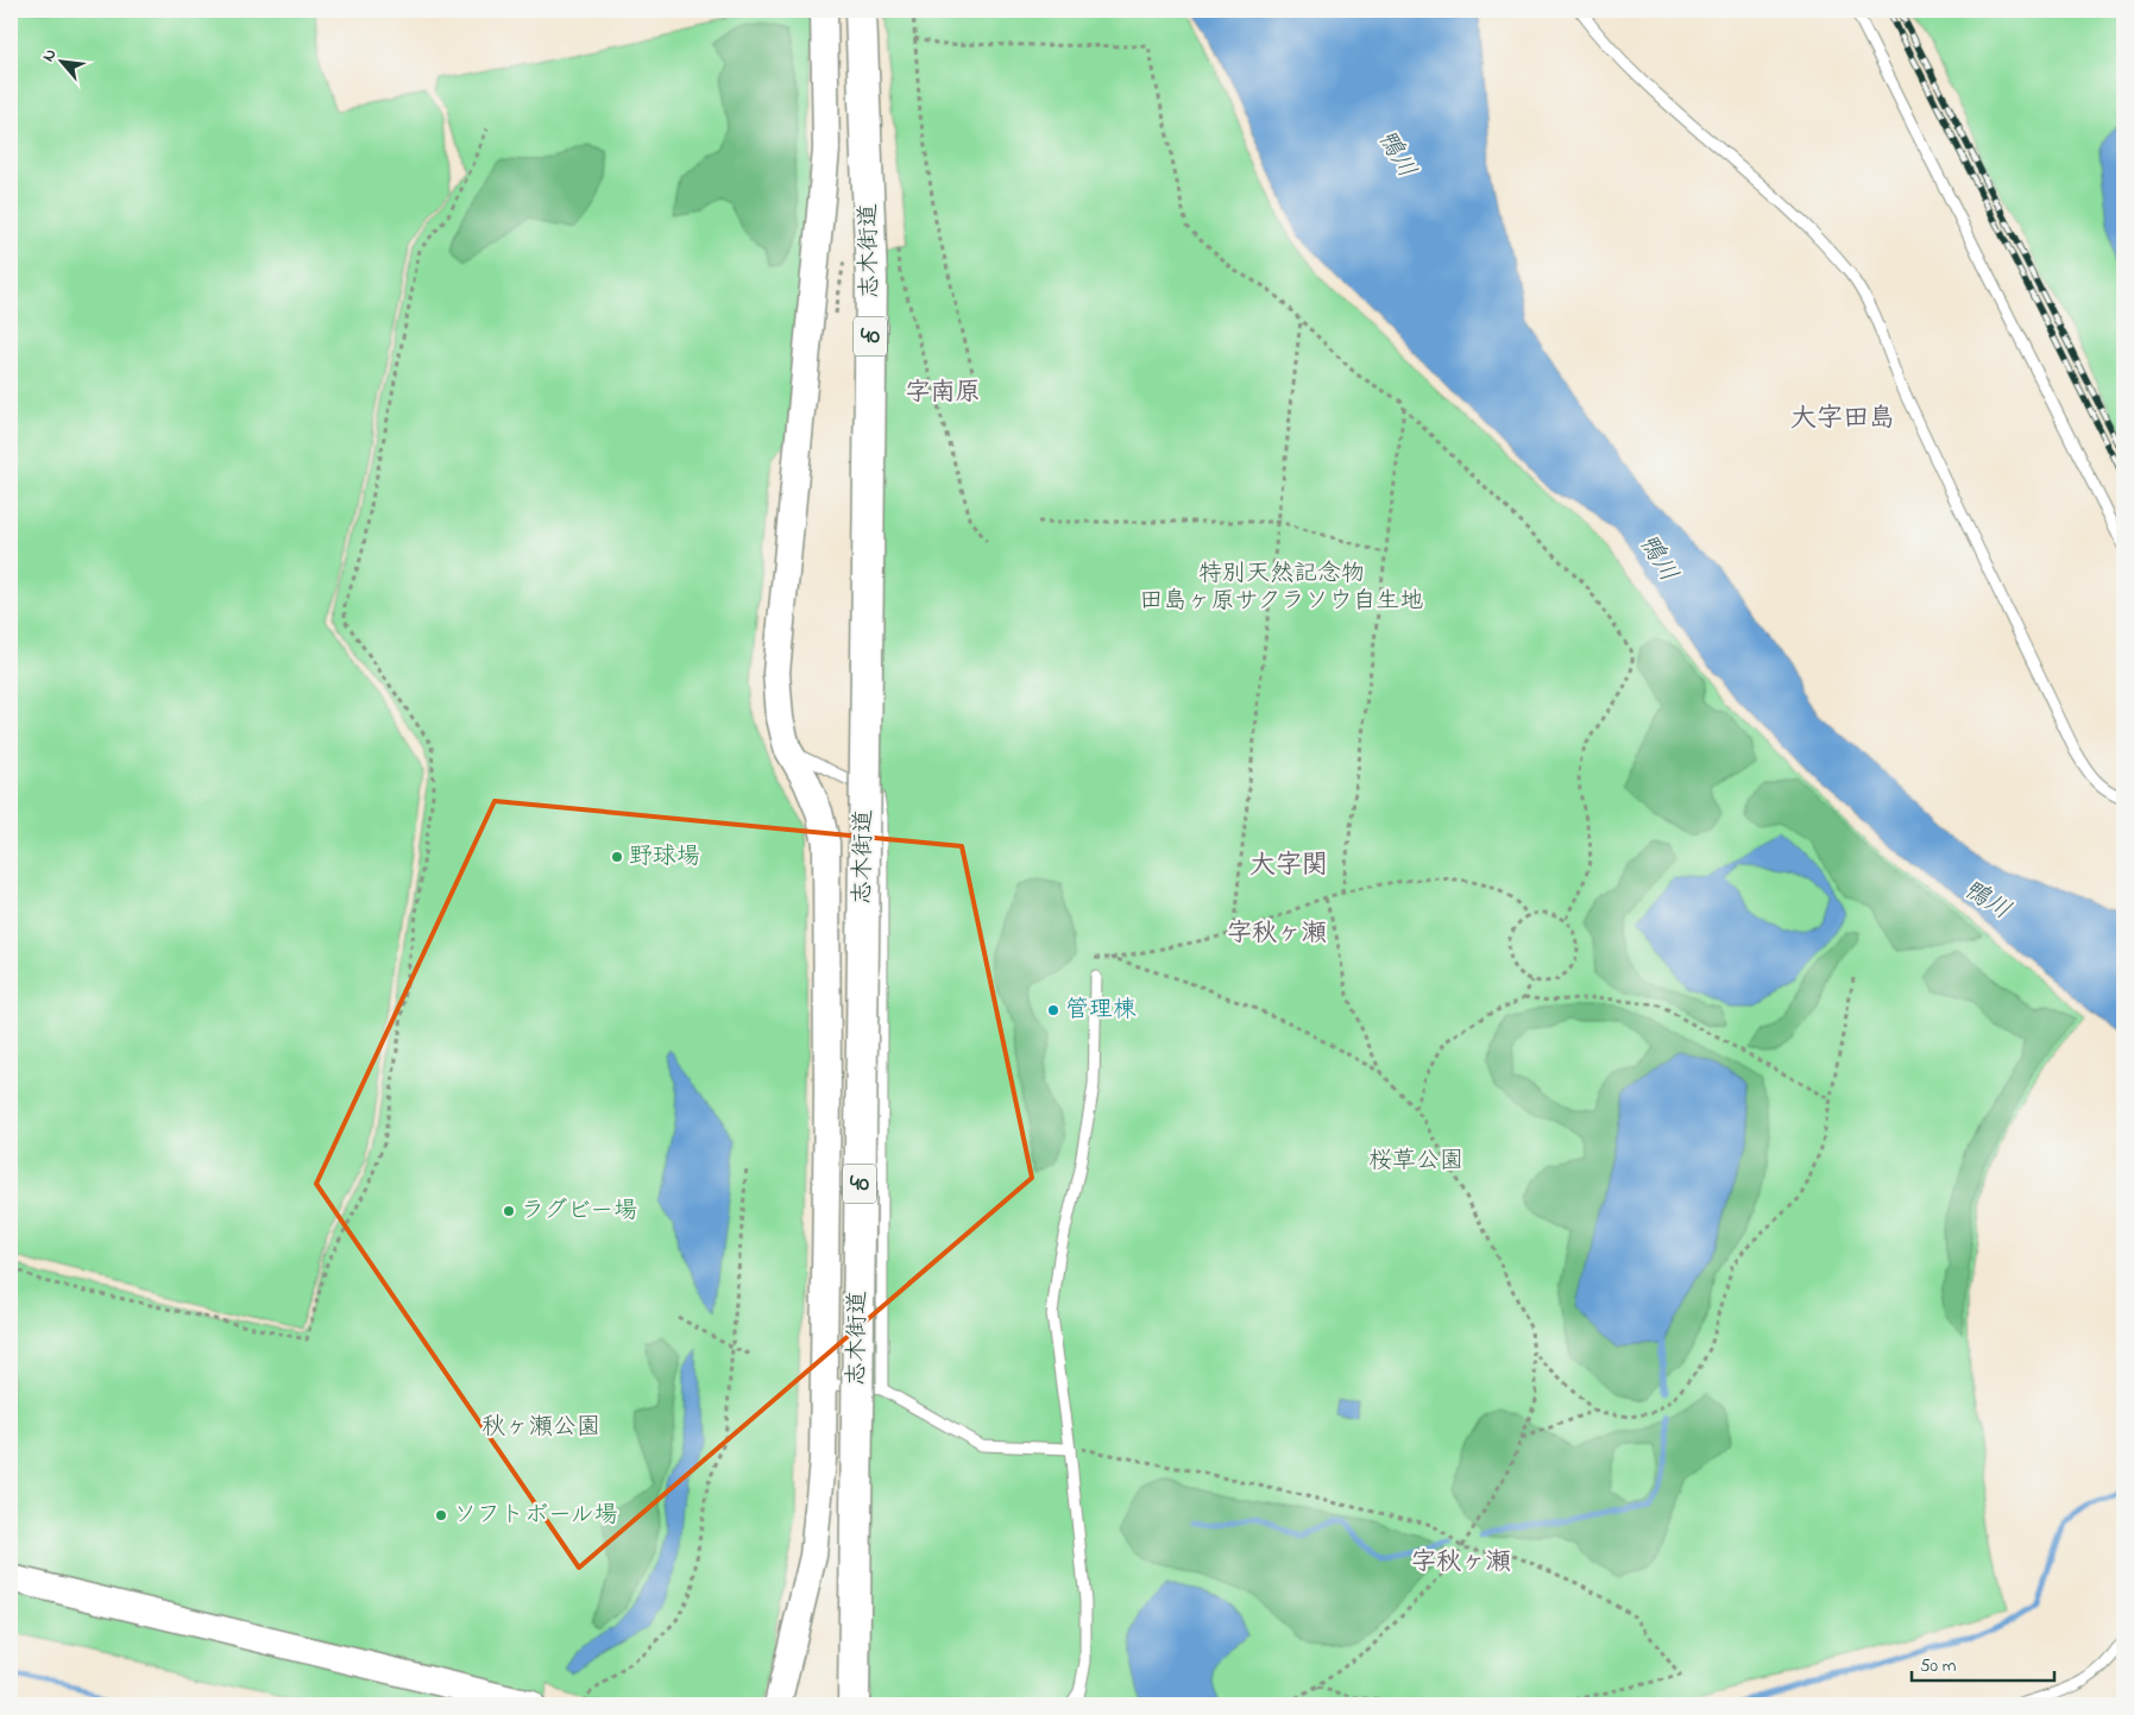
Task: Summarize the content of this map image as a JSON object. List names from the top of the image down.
{
  "streets": {
    "main road": ["志木街道", "40"]
  },
  "districts": [
    "字南原",
    "大字田島",
    "大字関",
    "字秋ヶ瀬",
    "字秋ヶ瀬"
  ],
  "water": ["鴨川"],
  "parks": ["特別天然記念物 田島ヶ原サクラソウ自生地", "桜草公園", "秋ヶ瀬公園"],
  "places": [
    "野球場",
    "管理棟",
    "ラグビー場",
    "ソフトボール場"
  ],
  "scale_bar": "50 m",
  "north": "top left"
}
